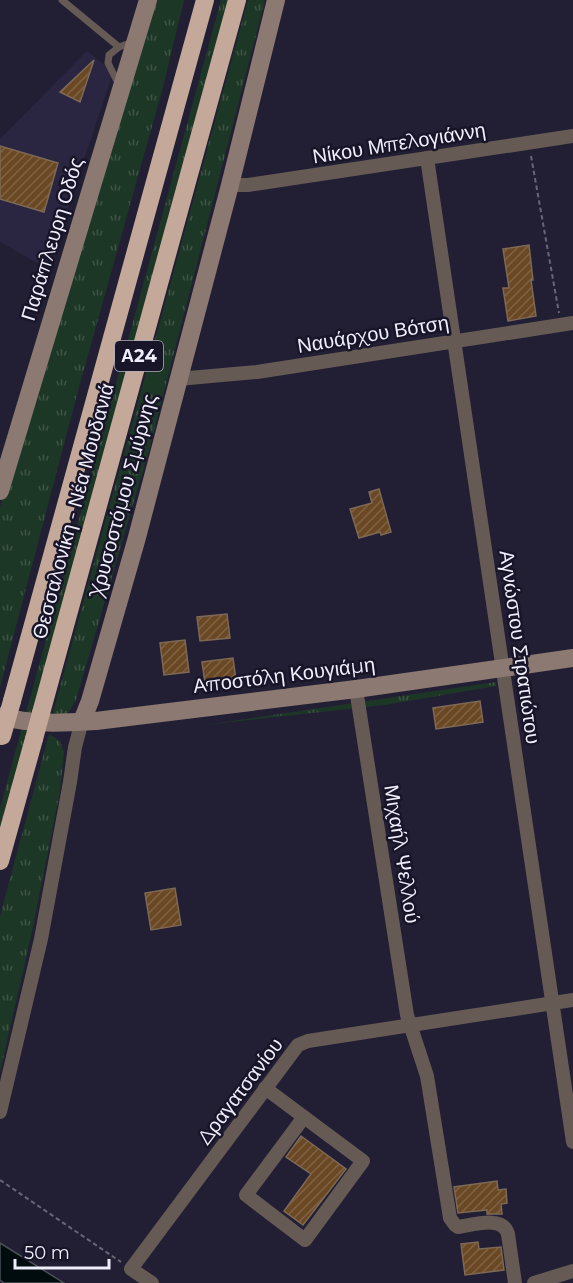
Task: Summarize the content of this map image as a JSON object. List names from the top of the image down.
{
  "streets": {
    "highway": ["Α24", "Θεσσαλονίκη - Νέα Μουδανιά"],
    "street": [
      "Νίκου Μπελογιάννη",
      "Παράπλευρη Οδός",
      "Ναυάρχου Βότση",
      "Χρυσοστόμου Σμύρνης",
      "Αγνώστου Στρατιώτου",
      "Αποστόλη Κουγιάμη",
      "Μιχαήλ Ψελλού",
      "Δραγατσανίου"
    ]
  },
  "crossings": [
    ["Νίκου Μπελογιάννη", "Χρυσοστόμου Σμύρνης"],
    ["Νίκου Μπελογιάννη", "Αγνώστου Στρατιώτου"],
    ["Ναυάρχου Βότση", "Χρυσοστόμου Σμύρνης"],
    ["Ναυάρχου Βότση", "Αγνώστου Στρατιώτου"],
    ["Χρυσοστόμου Σμύρνης", "Αποστόλη Κουγιάμη"],
    ["Αγνώστου Στρατιώτου", "Αποστόλη Κουγιάμη"],
    ["Αγνώστου Στρατιώτου", "Δραγατσανίου"],
    ["Αποστόλη Κουγιάμη", "Μιχαήλ Ψελλού"],
    ["Μιχαήλ Ψελλού", "Δραγατσανίου"]
  ],
  "scale_bar": "50 m"
}
